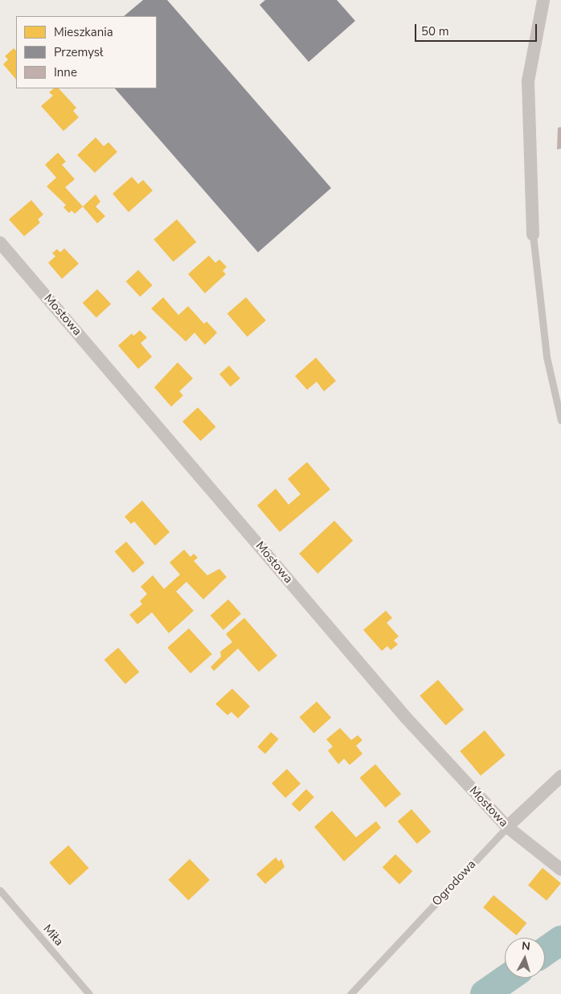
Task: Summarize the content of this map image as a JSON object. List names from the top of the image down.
{
  "streets": {
    "street": ["Mostowa", "Ogrodowa"],
    "lane": ["Miła"]
  },
  "crossings": [
    ["Mostowa", "Ogrodowa"]
  ],
  "legend": ["Mieszkania", "Przemysł", "Inne"],
  "scale_bar": "50 m",
  "north": "top"
}
